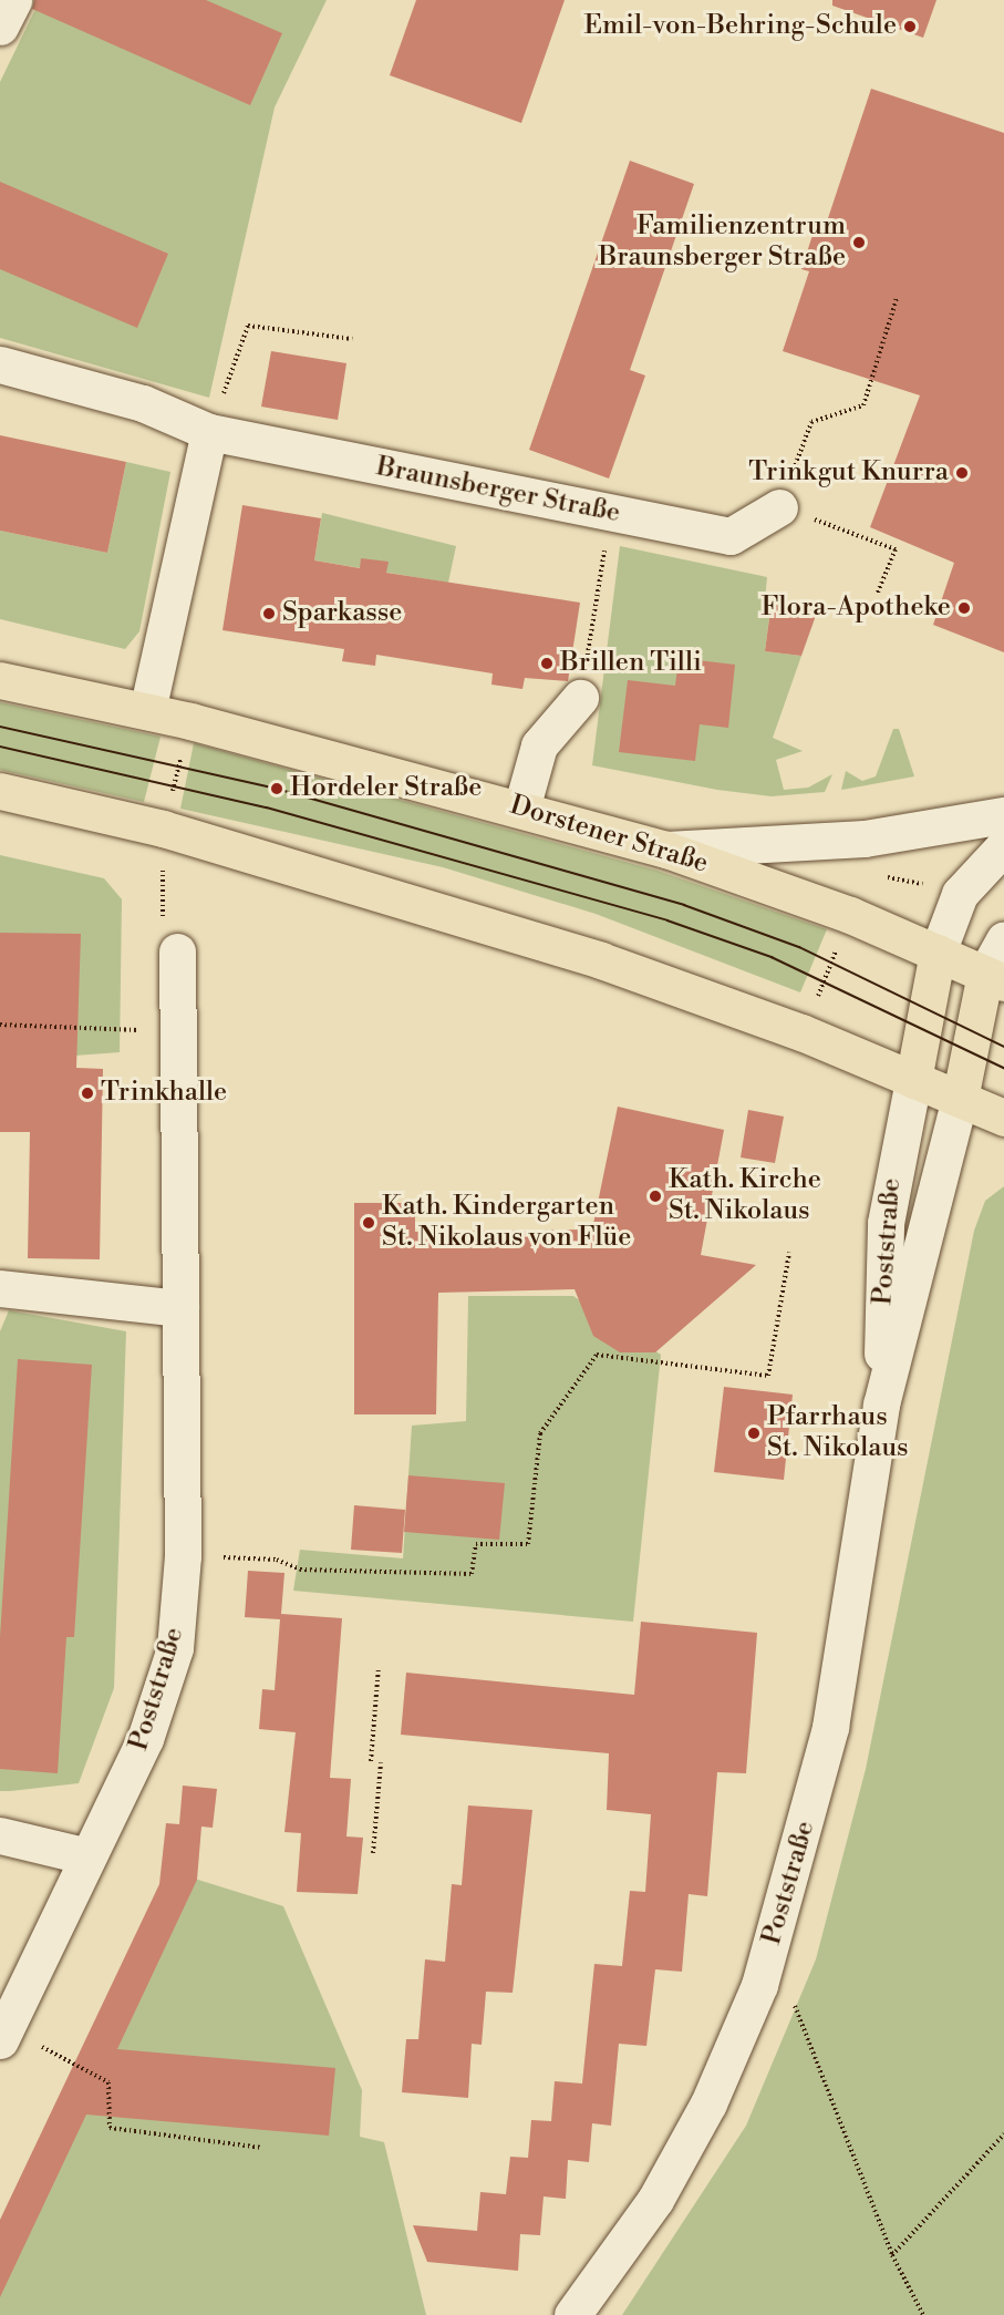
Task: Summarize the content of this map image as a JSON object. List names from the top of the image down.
{
  "streets": {
    "main road": ["Dorstener Straße"],
    "street": ["Braunsberger Straße", "Poststraße"]
  },
  "places": [
    "Emil-von-Behring-Schule",
    "Familienzentrum Braunsberger Straße",
    "Trinkgut Knurra",
    "Flora-Apotheke",
    "Sparkasse",
    "Brillen Tilli",
    "Hordeler Straße",
    "Trinkhalle",
    "Kath. Kirche St. Nikolaus",
    "Kath. Kindergarten St. Nikolaus von Flüe",
    "Pfarrhaus St. Nikolaus"
  ]
}
